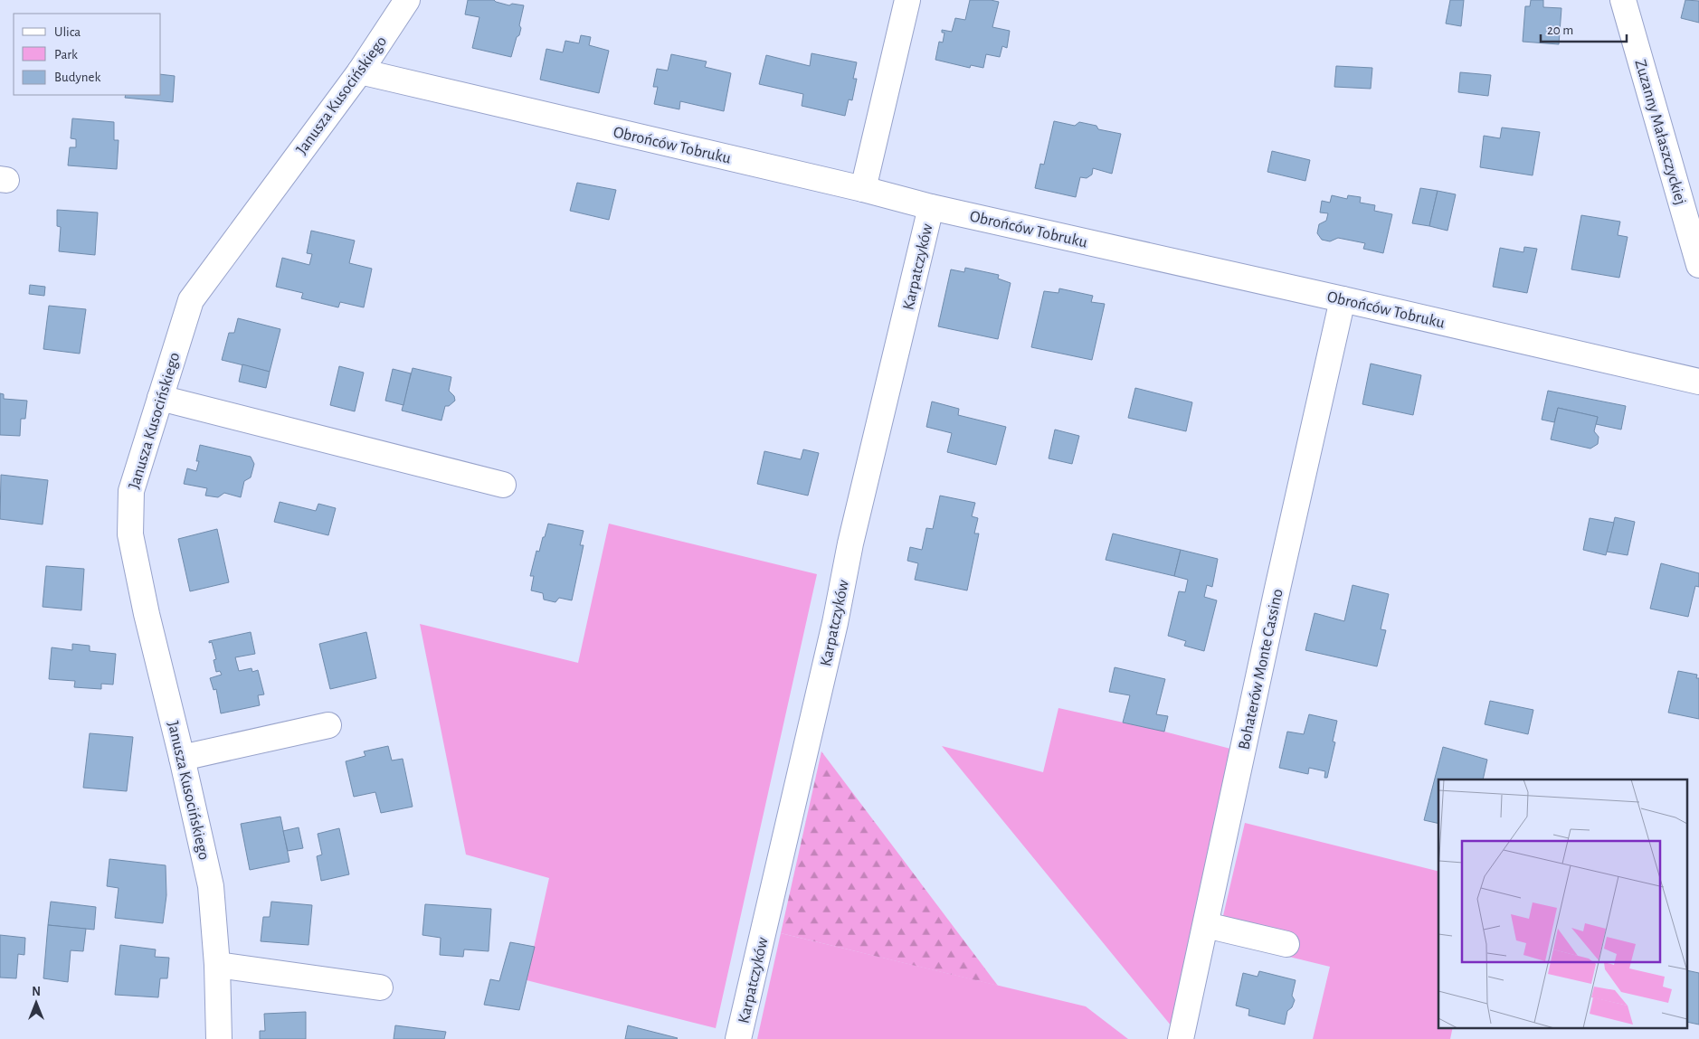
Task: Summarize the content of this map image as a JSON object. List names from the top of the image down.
{
  "streets": {
    "street": [
      "Janusza Kusocińskiego",
      "Zuzanny Małaszczyckiej",
      "Obrońców Tobruku",
      "Karpatczyków",
      "Bohaterów Monte Cassino"
    ]
  },
  "crossings": [
    ["Janusza Kusocińskiego", "Obrońców Tobruku"],
    ["Obrońców Tobruku", "Karpatczyków"],
    ["Obrońców Tobruku", "Bohaterów Monte Cassino"]
  ],
  "legend": ["Ulica", "Park", "Budynek"],
  "scale_bar": "20 m",
  "north": "top"
}
